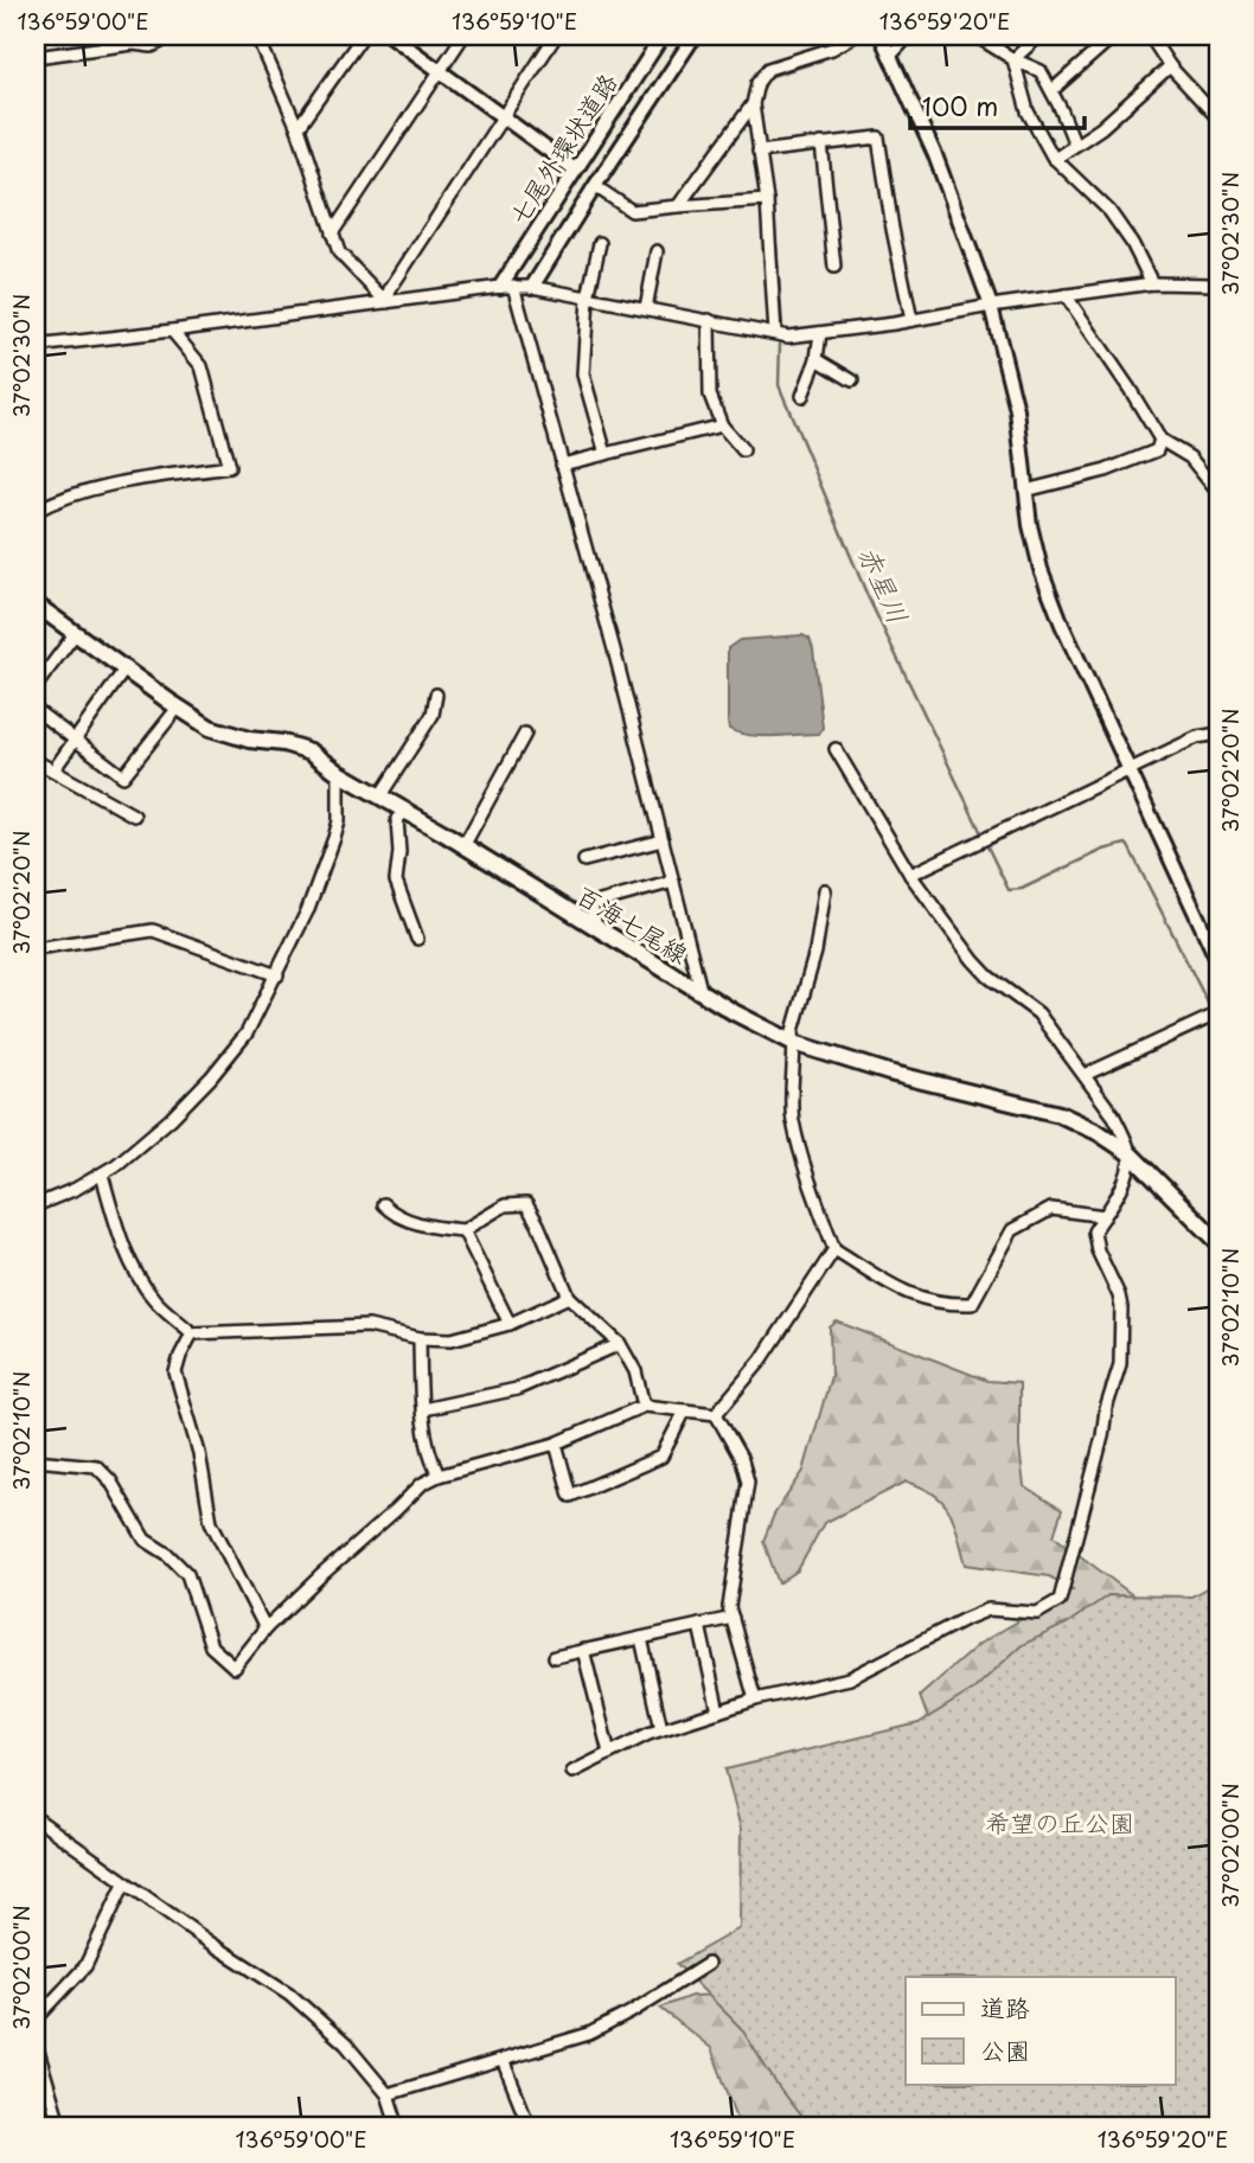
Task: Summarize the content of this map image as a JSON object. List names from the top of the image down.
{
  "streets": {
    "main road": ["百海七尾線"],
    "street": ["七尾外環状道路"]
  },
  "water": ["赤星川"],
  "parks": ["希望の丘公園"],
  "legend": ["道路", "公園"],
  "scale_bar": "100 m",
  "coordinates": [
    "136°59'00\"E",
    "136°59'10\"E",
    "136°59'20\"E",
    "37°02'30\"N",
    "37°02'20\"N",
    "37°02'10\"N",
    "37°02'00\"N"
  ]
}
